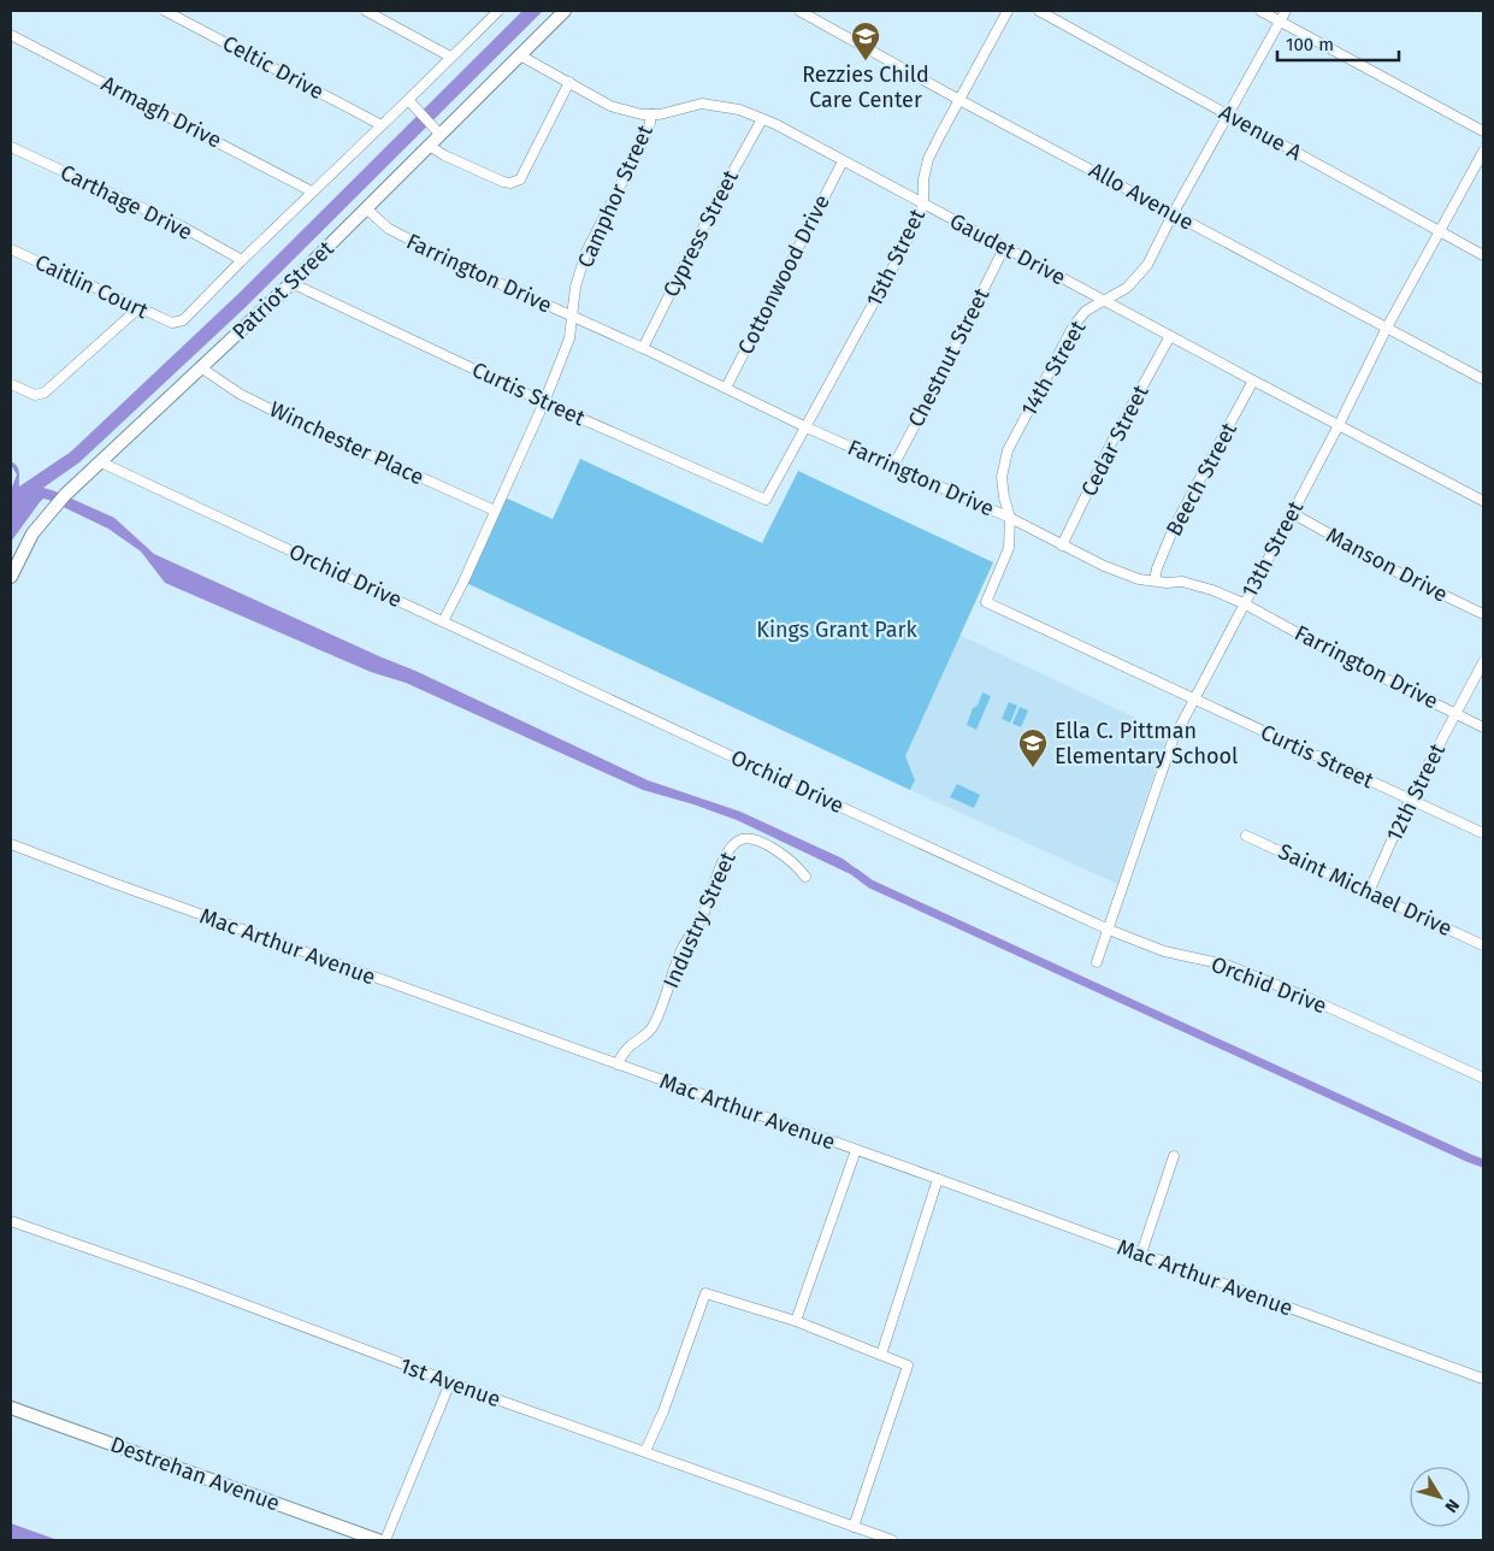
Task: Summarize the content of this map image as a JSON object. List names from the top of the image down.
{
  "streets": {
    "main road": ["Patriot Street", "Destrehan Avenue"],
    "street": [
      "Celtic Drive",
      "Armagh Drive",
      "Avenue A",
      "Camphor Street",
      "Allo Avenue",
      "Carthage Drive",
      "Cypress Street",
      "Gaudet Drive",
      "15th Street",
      "Farrington Drive",
      "Cottonwood Drive",
      "Caitlin Court",
      "Chestnut Street",
      "14th Street",
      "Curtis Street",
      "Cedar Street",
      "Winchester Place",
      "Beech Street",
      "13th Street",
      "Manson Drive",
      "Orchid Drive",
      "12th Street",
      "Saint Michael Drive",
      "Industry Street",
      "Mac Arthur Avenue",
      "1st Avenue"
    ]
  },
  "crossings": [
    ["Avenue A", "14th Street"],
    ["Avenue A", "13th Street"],
    ["Camphor Street", "Gaudet Drive"],
    ["Camphor Street", "Farrington Drive"],
    ["Camphor Street", "Curtis Street"],
    ["Camphor Street", "Winchester Place"],
    ["Camphor Street", "Orchid Drive"],
    ["Allo Avenue", "15th Street"],
    ["Allo Avenue", "14th Street"],
    ["Allo Avenue", "13th Street"],
    ["Carthage Drive", "Caitlin Court"],
    ["Cypress Street", "Gaudet Drive"],
    ["Cypress Street", "Farrington Drive"],
    ["Gaudet Drive", "15th Street"],
    ["Gaudet Drive", "Cottonwood Drive"],
    ["Gaudet Drive", "Patriot Street"],
    ["Gaudet Drive", "Chestnut Street"],
    ["Gaudet Drive", "14th Street"],
    ["Gaudet Drive", "Cedar Street"],
    ["Gaudet Drive", "Beech Street"],
    ["Gaudet Drive", "13th Street"],
    ["15th Street", "Farrington Drive"],
    ["15th Street", "Curtis Street"],
    ["Farrington Drive", "Cottonwood Drive"],
    ["Farrington Drive", "Patriot Street"],
    ["Farrington Drive", "Chestnut Street"],
    ["Farrington Drive", "14th Street"],
    ["Farrington Drive", "Cedar Street"],
    ["Farrington Drive", "Beech Street"],
    ["Farrington Drive", "13th Street"],
    ["Farrington Drive", "12th Street"],
    ["Patriot Street", "Curtis Street"],
    ["Patriot Street", "Winchester Place"],
    ["Patriot Street", "Orchid Drive"],
    ["14th Street", "Curtis Street"],
    ["Curtis Street", "13th Street"],
    ["Curtis Street", "12th Street"],
    ["13th Street", "Manson Drive"],
    ["13th Street", "Orchid Drive"],
    ["12th Street", "Saint Michael Drive"],
    ["Industry Street", "Mac Arthur Avenue"]
  ],
  "parks": ["Kings Grant Park"],
  "places": {
    "school or university": ["Rezzies Child Care Center", "Ella C. Pittman Elementary School"]
  },
  "scale_bar": "100 m",
  "north": "bottom right"
}
